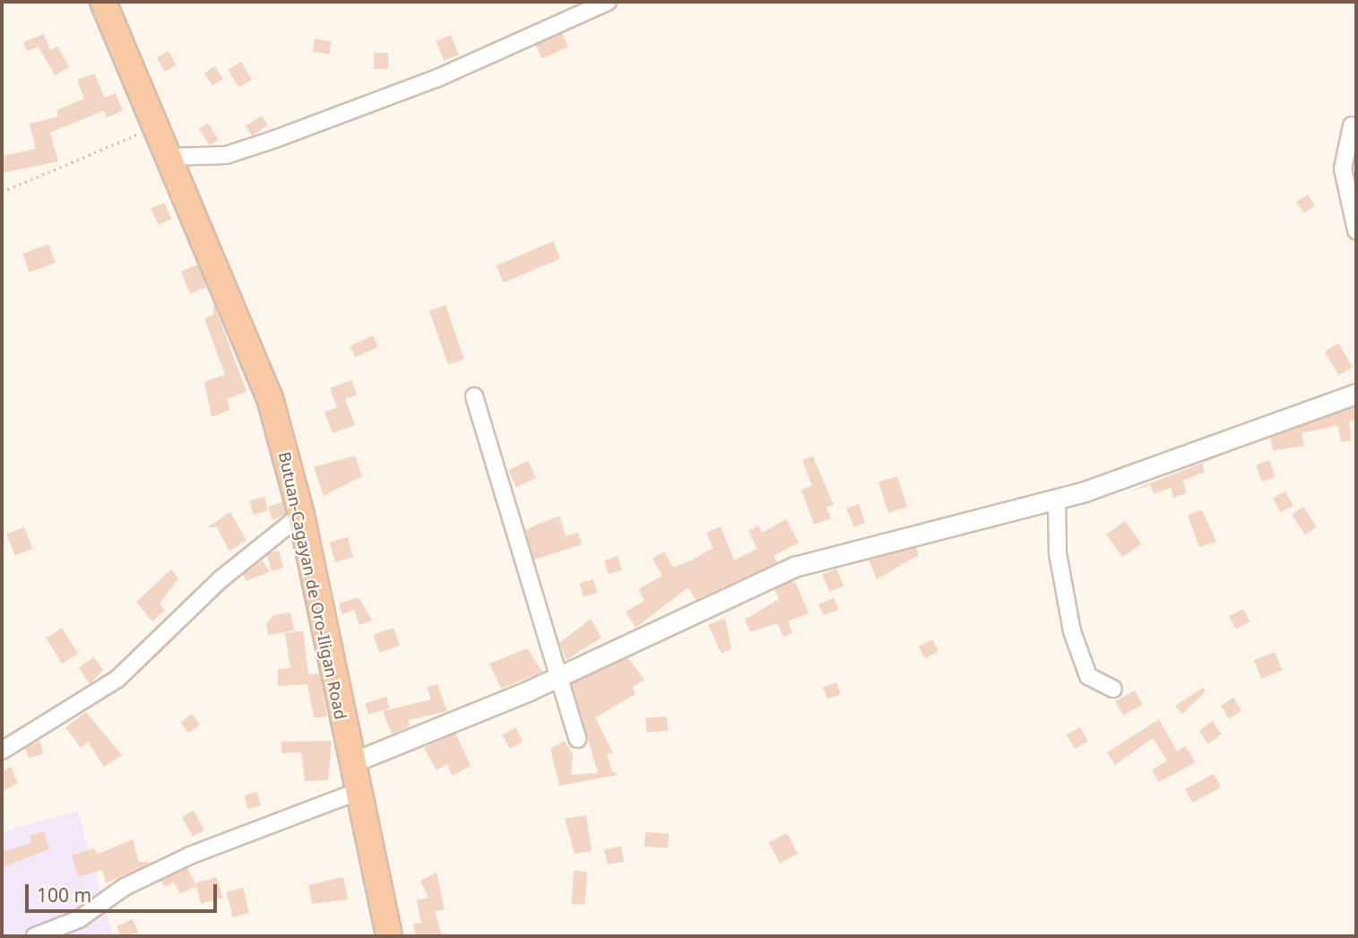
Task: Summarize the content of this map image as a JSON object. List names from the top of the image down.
{
  "streets": {
    "highway": ["Butuan-Cagayan de Oro-Iligan Road"]
  },
  "scale_bar": "100 m"
}
